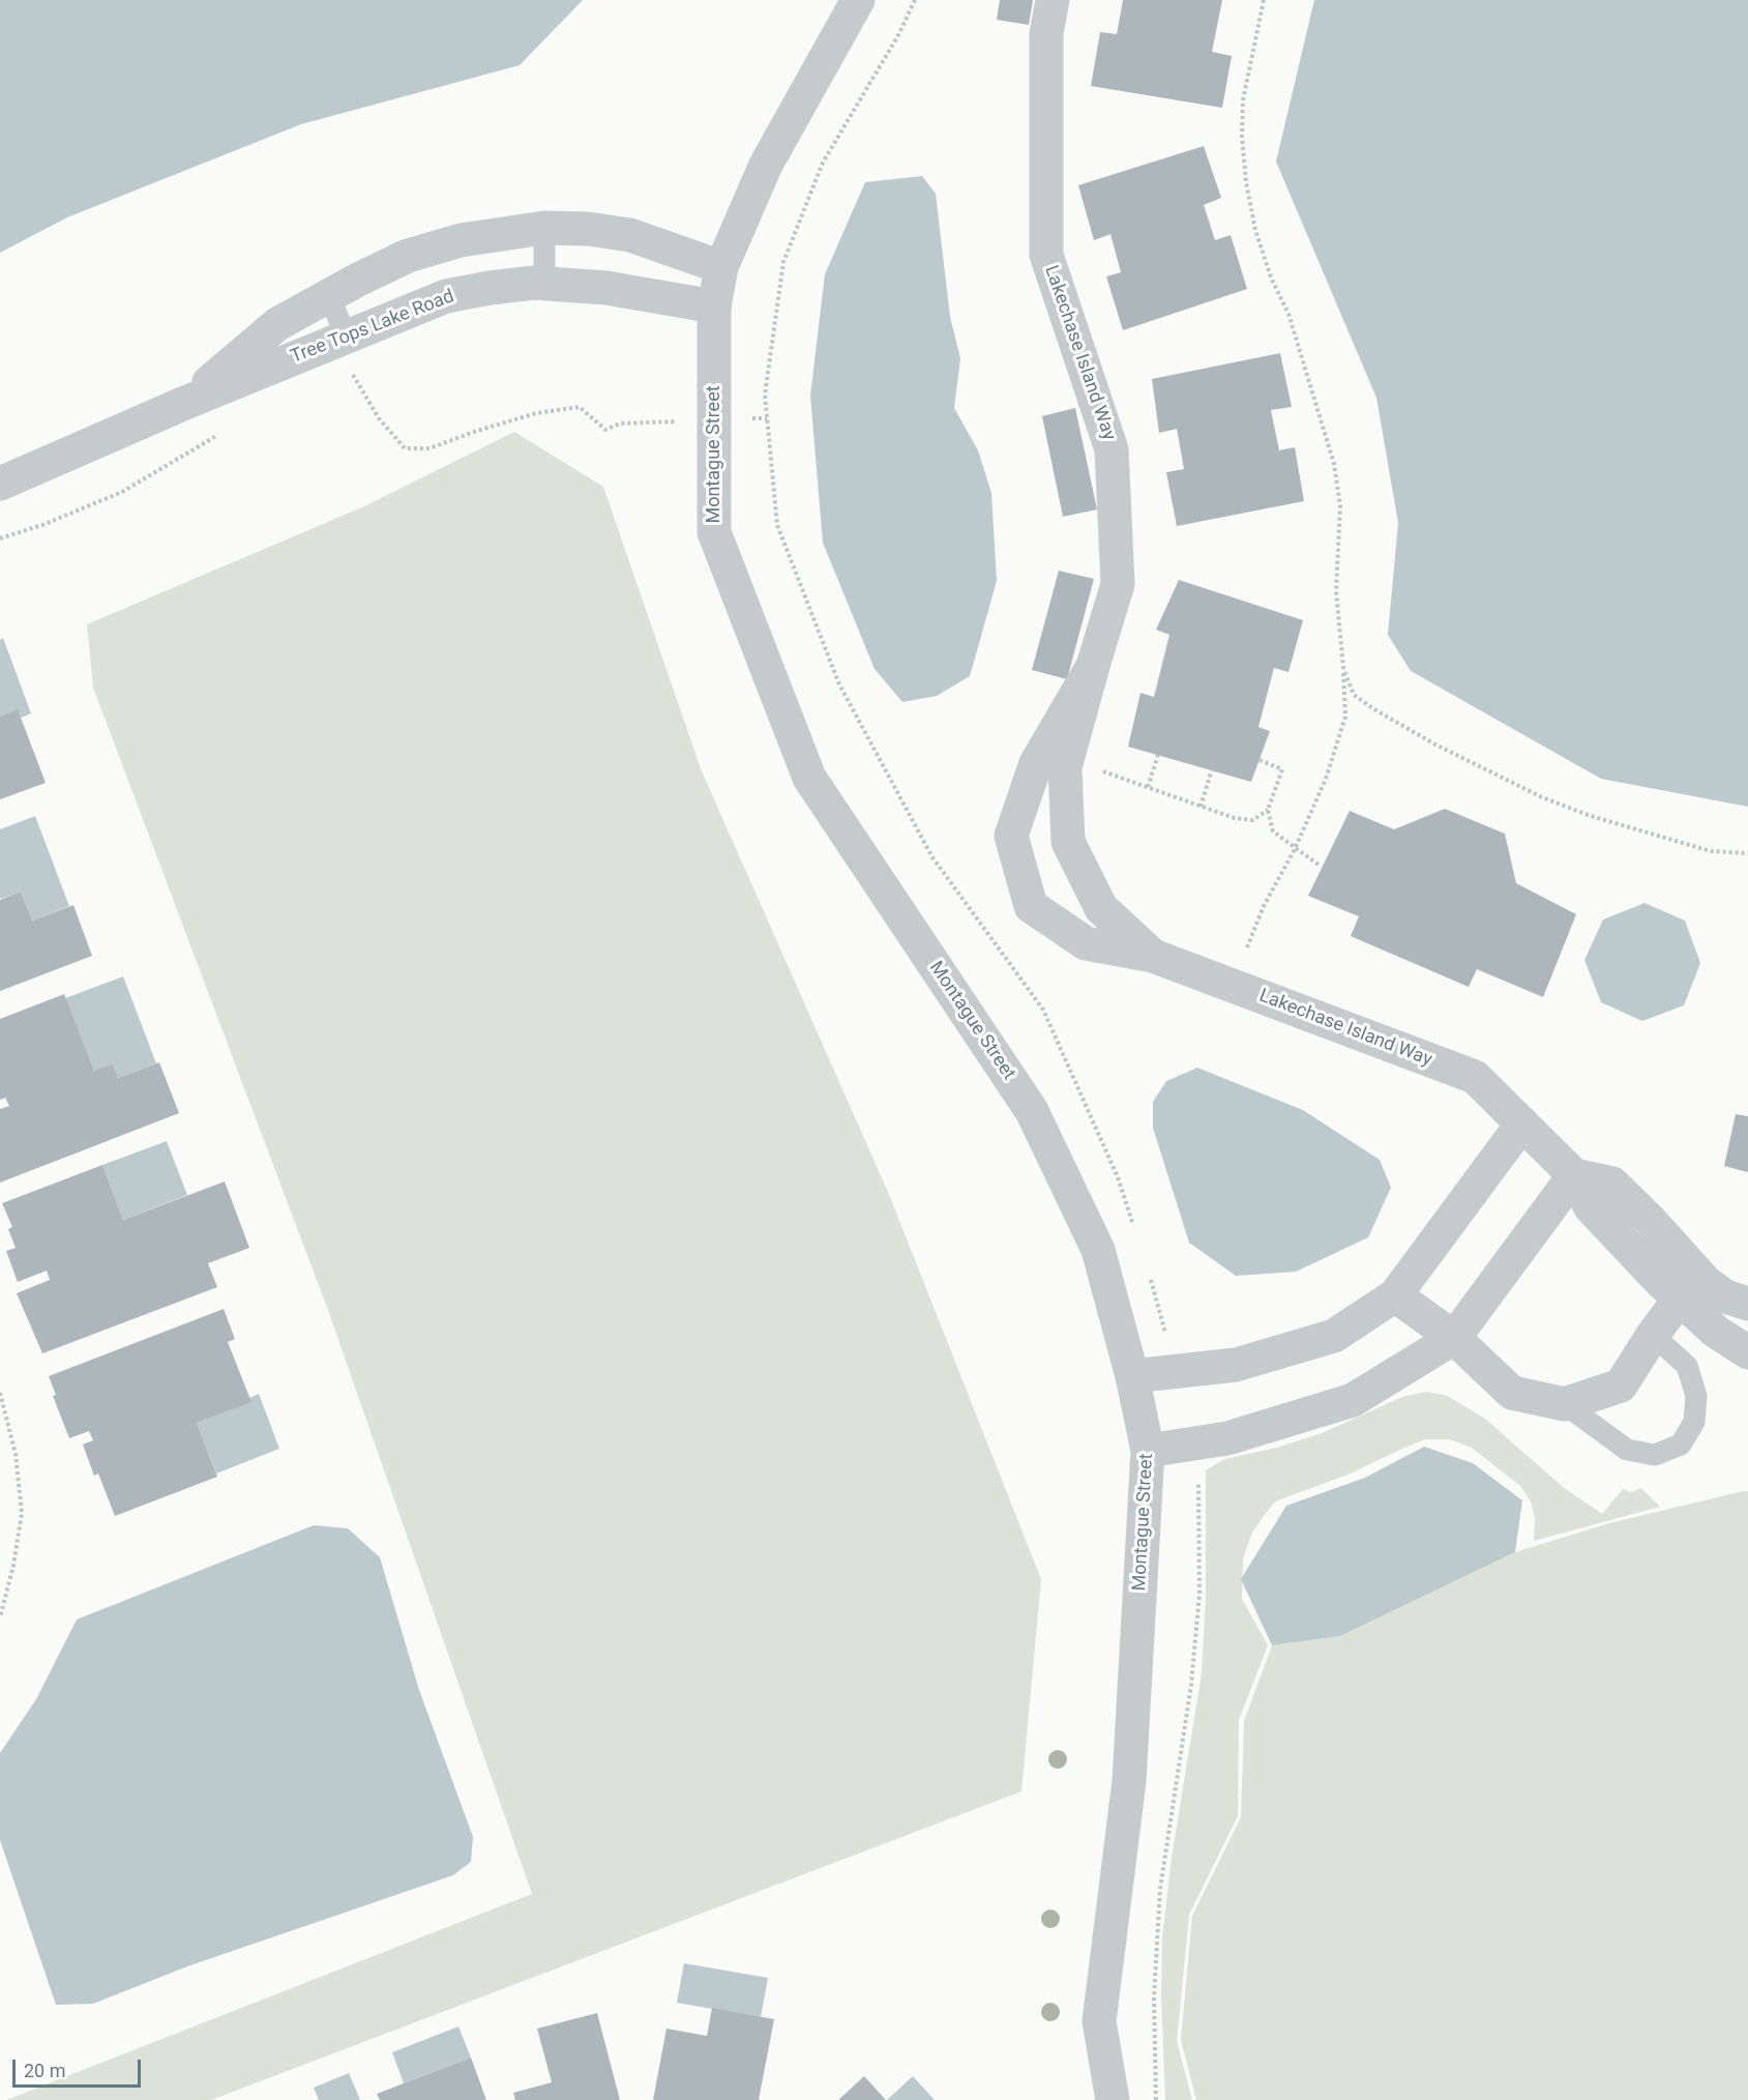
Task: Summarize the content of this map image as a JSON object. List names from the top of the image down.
{
  "streets": {
    "street": ["Tree Tops Lake Road", "Lakechase Island Way", "Montague Street"]
  },
  "crossings": [
    ["Tree Tops Lake Road", "Montague Street"]
  ],
  "scale_bar": "20 m"
}
